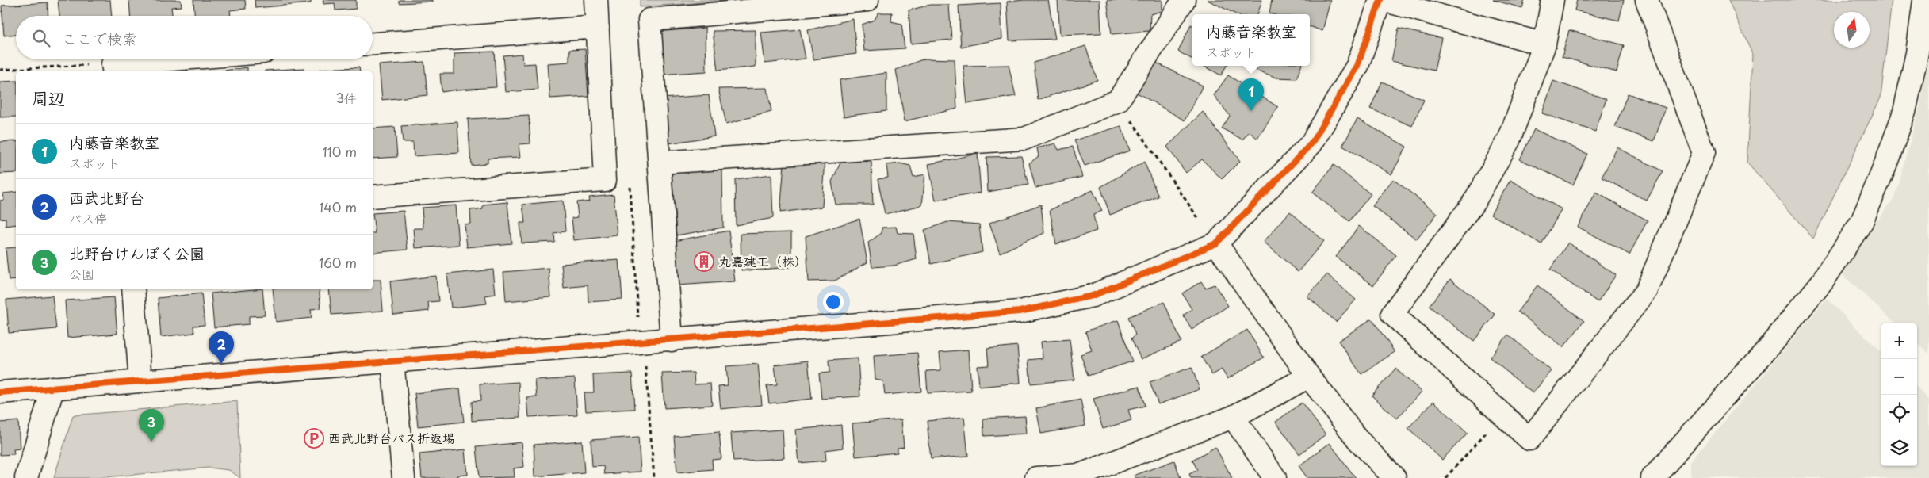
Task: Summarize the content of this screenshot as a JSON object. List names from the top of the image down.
{
  "places": {
    "building": ["丸嘉建工（株）"],
    "parking": ["西武北野台バス折返場"]
  },
  "north": "top",
  "page": {
    "popup": ["内藤音楽教室", "スポット"],
    "search": "ここで検索",
    "heading": ["周辺", "3件"],
    "pins": ["1", "2", "3"],
    "list": [
      {
        "mark": "1",
        "name": "内藤音楽教室",
        "note": "スポット",
        "value": "110 m"
      },
      {
        "mark": "2",
        "name": "西武北野台",
        "note": "バス停",
        "value": "140 m"
      },
      {
        "mark": "3",
        "name": "北野台けんぼく公園",
        "note": "公園",
        "value": "160 m"
      }
    ],
    "map_buttons": ["+", "−"]
  }
}
